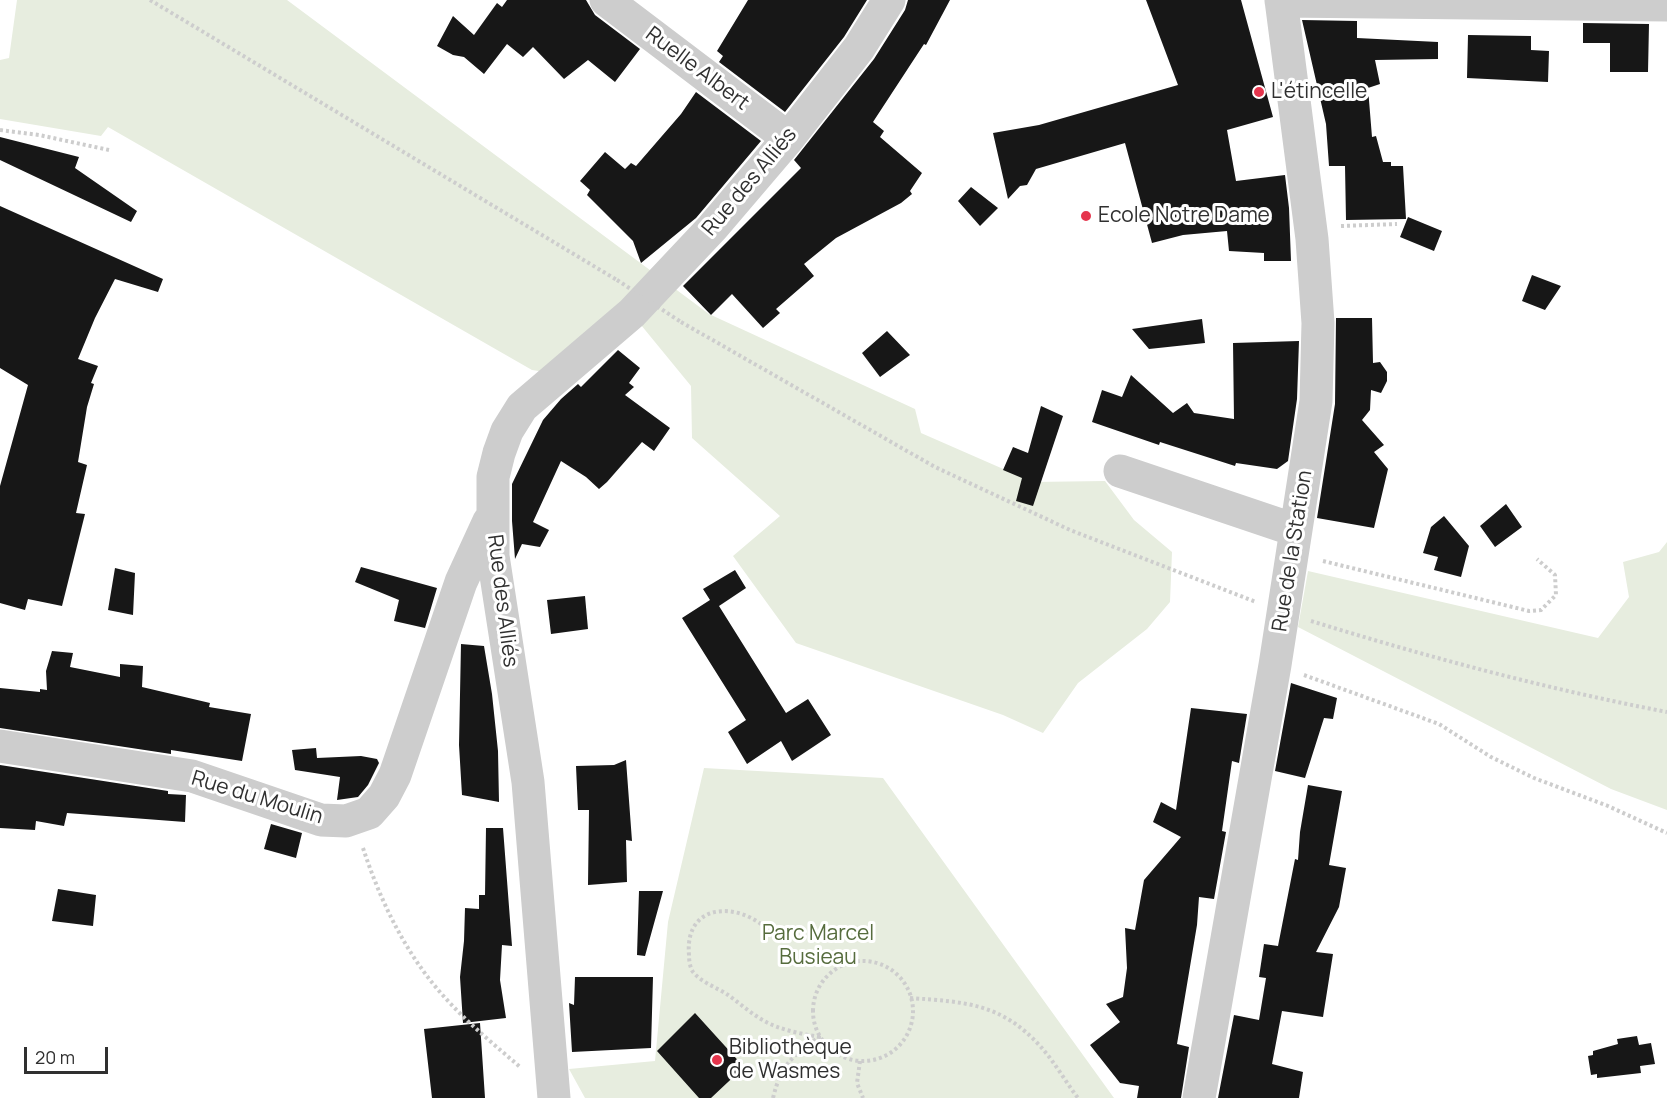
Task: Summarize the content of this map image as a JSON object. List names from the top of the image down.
{
  "streets": {
    "street": [
      "Ruelle Albert",
      "Rue des Alliés",
      "Rue de la Station",
      "Rue du Moulin"
    ]
  },
  "crossings": [
    ["Ruelle Albert", "Rue des Alliés"],
    ["Rue des Alliés", "Rue du Moulin"]
  ],
  "parks": ["Parc Marcel Busieau"],
  "places": ["L'étincelle", "Ecole Notre Dame", "Bibliothèque de Wasmes"],
  "scale_bar": "20 m"
}
